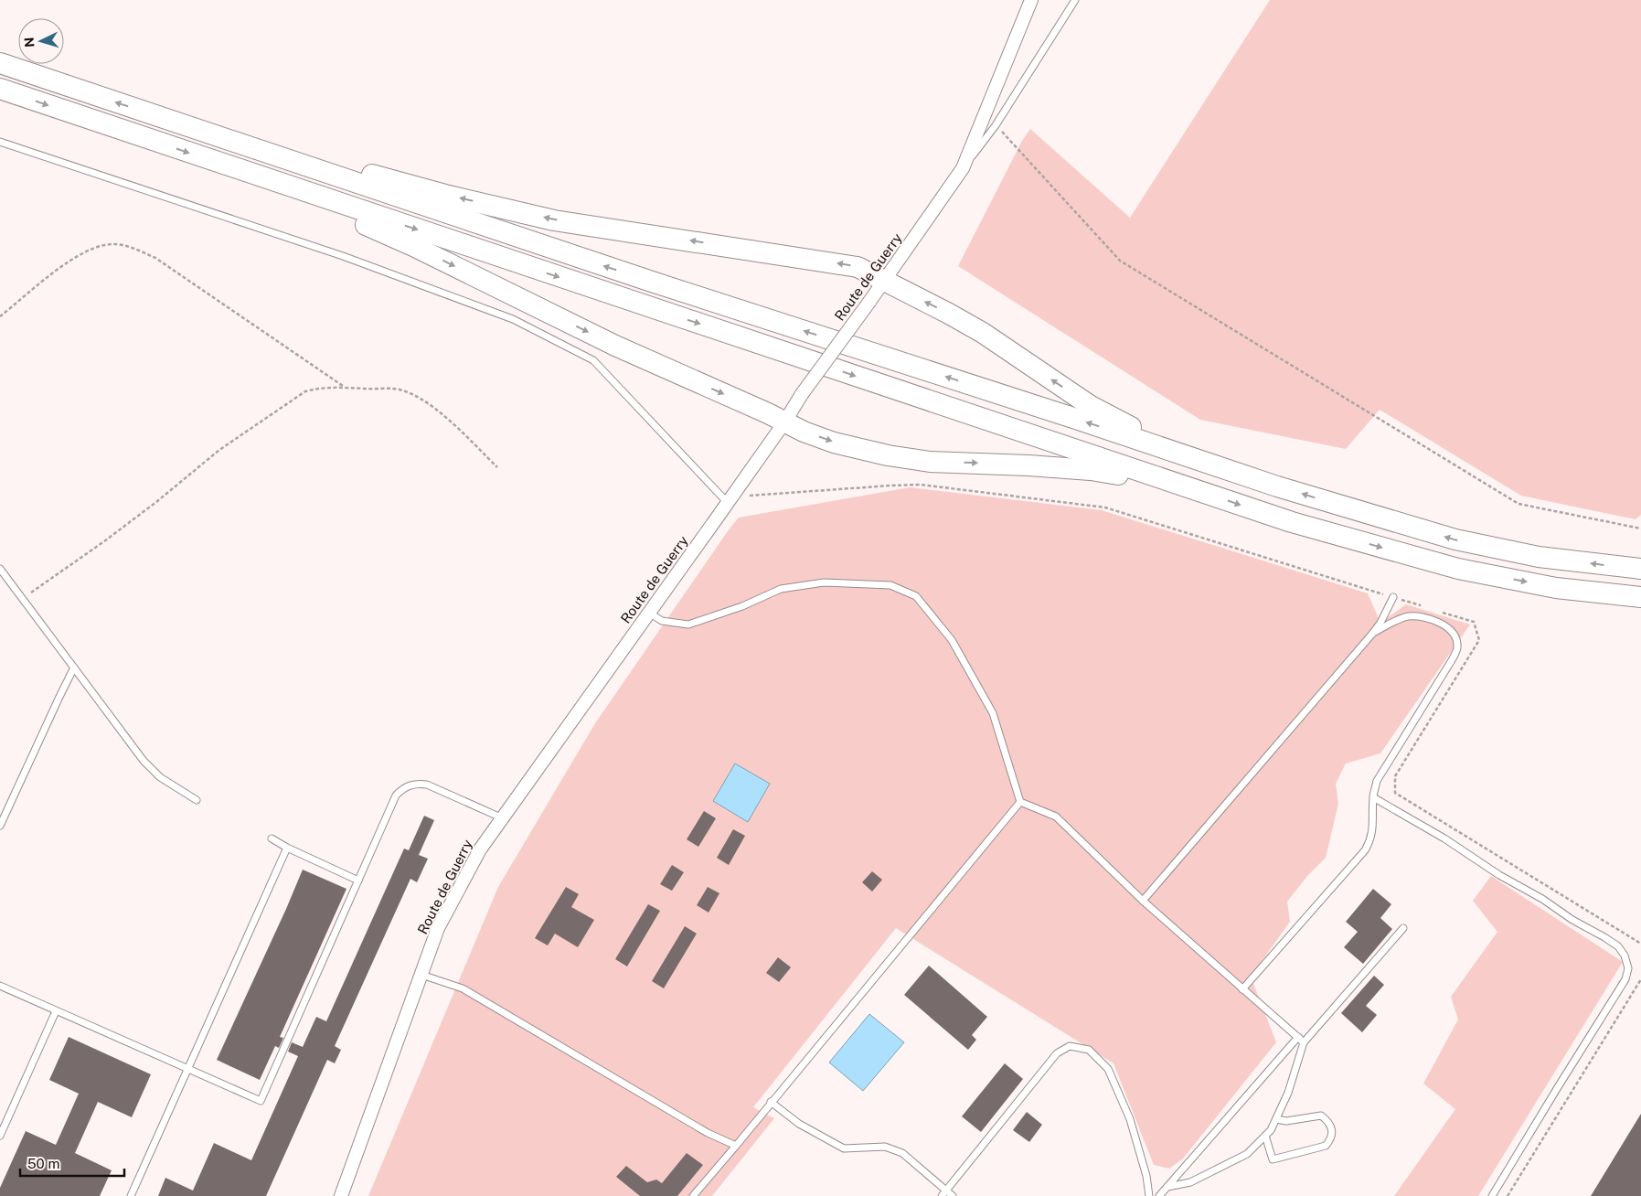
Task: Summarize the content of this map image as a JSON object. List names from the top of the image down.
{
  "streets": {
    "street": ["Route de Guerry"]
  },
  "scale_bar": "50 m",
  "north": "left"
}
